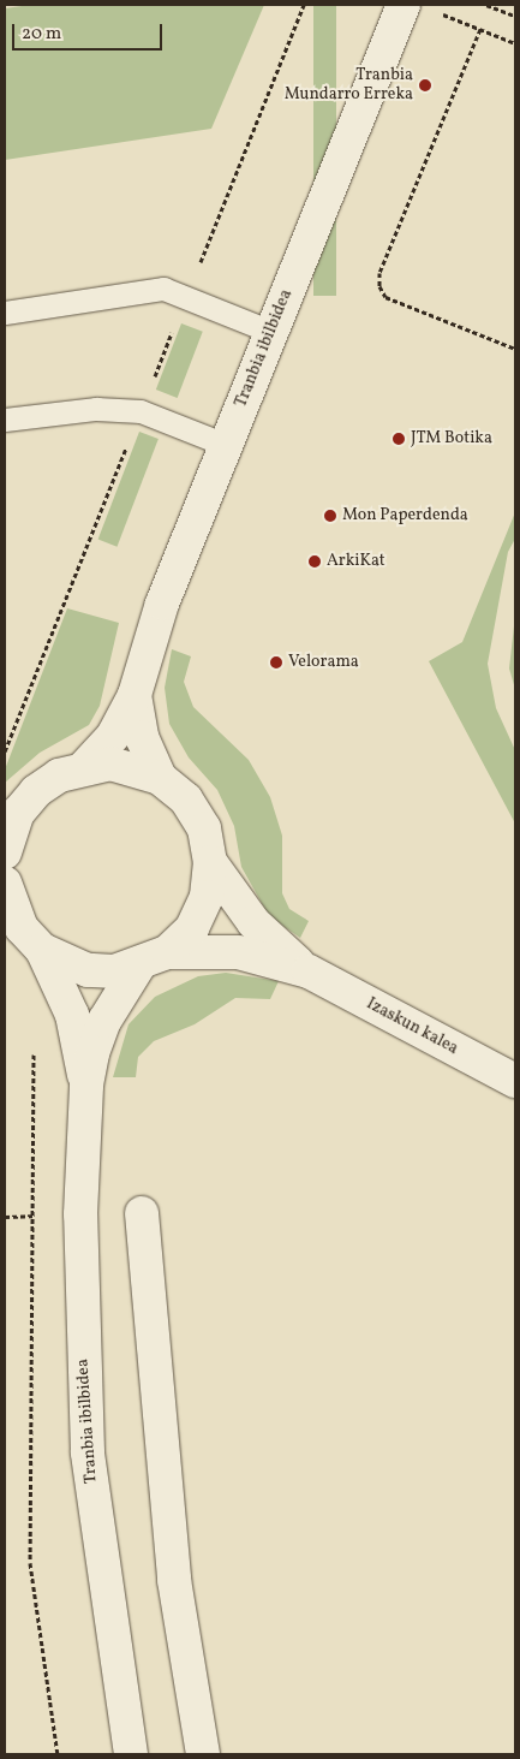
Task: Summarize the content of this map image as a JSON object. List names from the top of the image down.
{
  "streets": {
    "main road": ["Tranbia ibilbidea", "Izaskun kalea"]
  },
  "crossings": [
    ["Tranbia ibilbidea", "Izaskun kalea"]
  ],
  "places": [
    "Tranbia Mundarro Erreka",
    "JTM Botika",
    "Mon Paperdenda",
    "ArkiKat",
    "Velorama"
  ],
  "scale_bar": "20 m"
}
